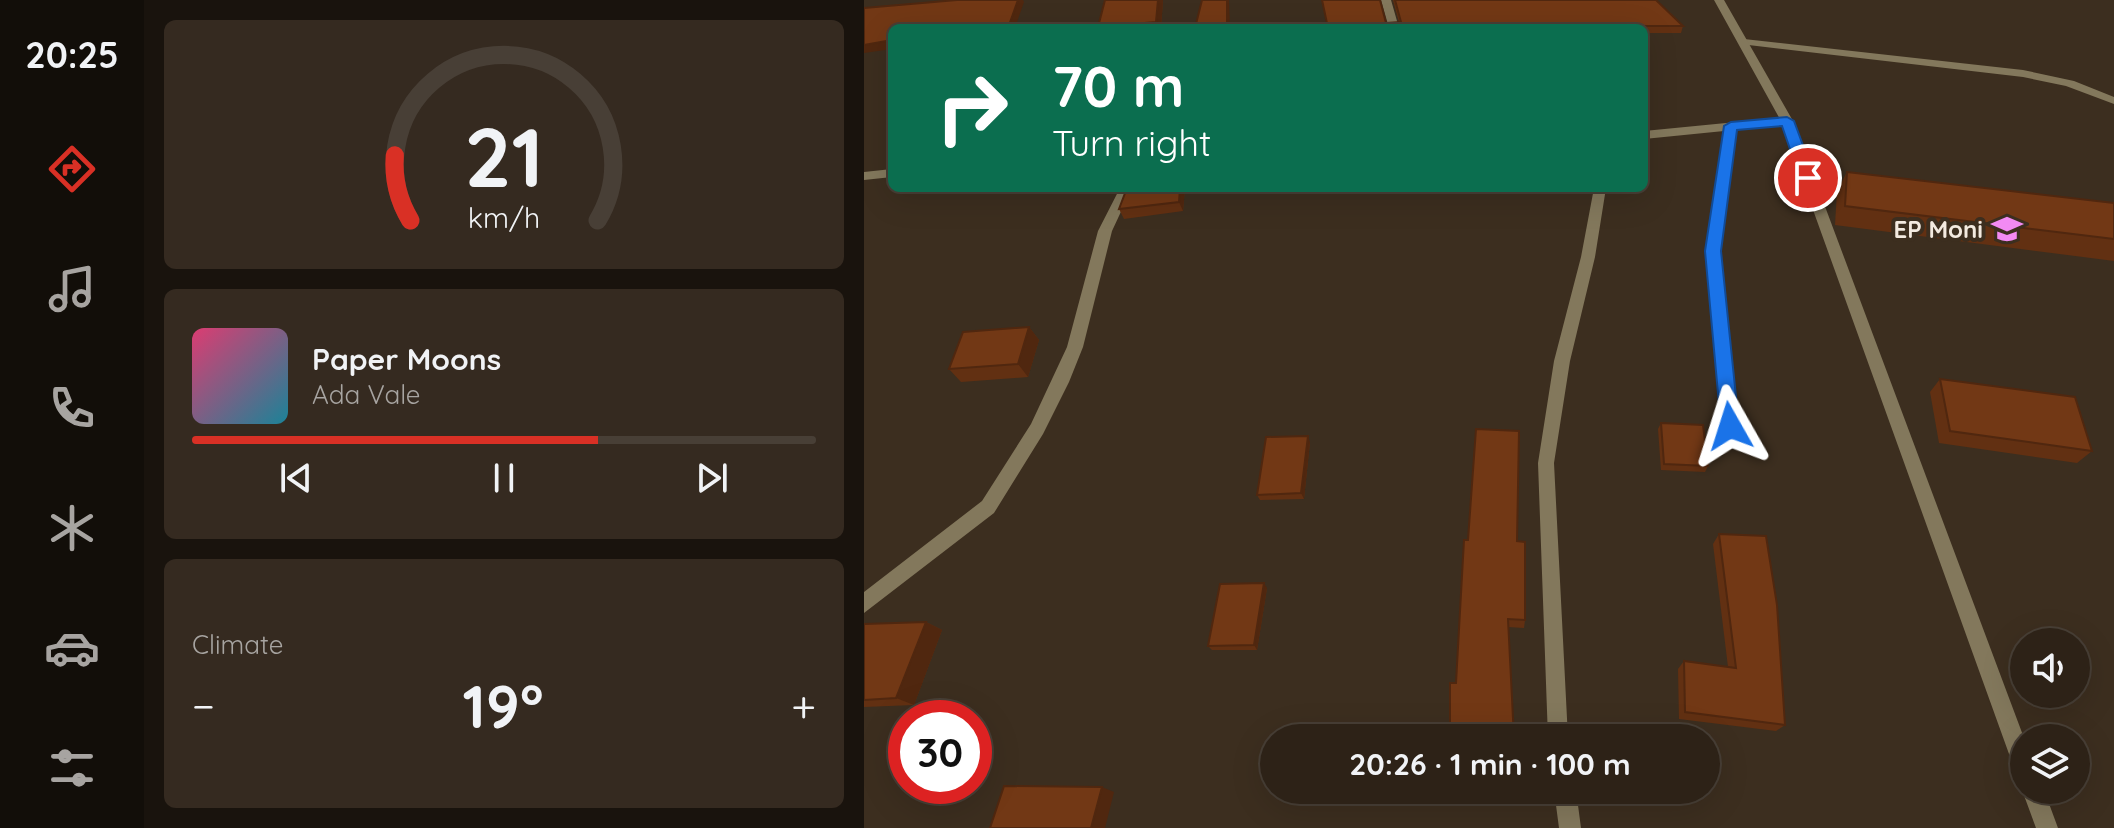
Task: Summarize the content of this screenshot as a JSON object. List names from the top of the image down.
{
  "places": {
    "school or university": ["EP Moni"]
  },
  "page": {
    "tabs": "20:25",
    "turn": ["70 m", "Turn right"],
    "song": ["Paper Moons", "Ada Vale"],
    "tile": "Climate",
    "heat": ["−", "19°", "+"],
    "limit": "30",
    "trip": "20:26 · 1 min · 100 m",
    "gauge": ["21", "km/h"]
  }
}
